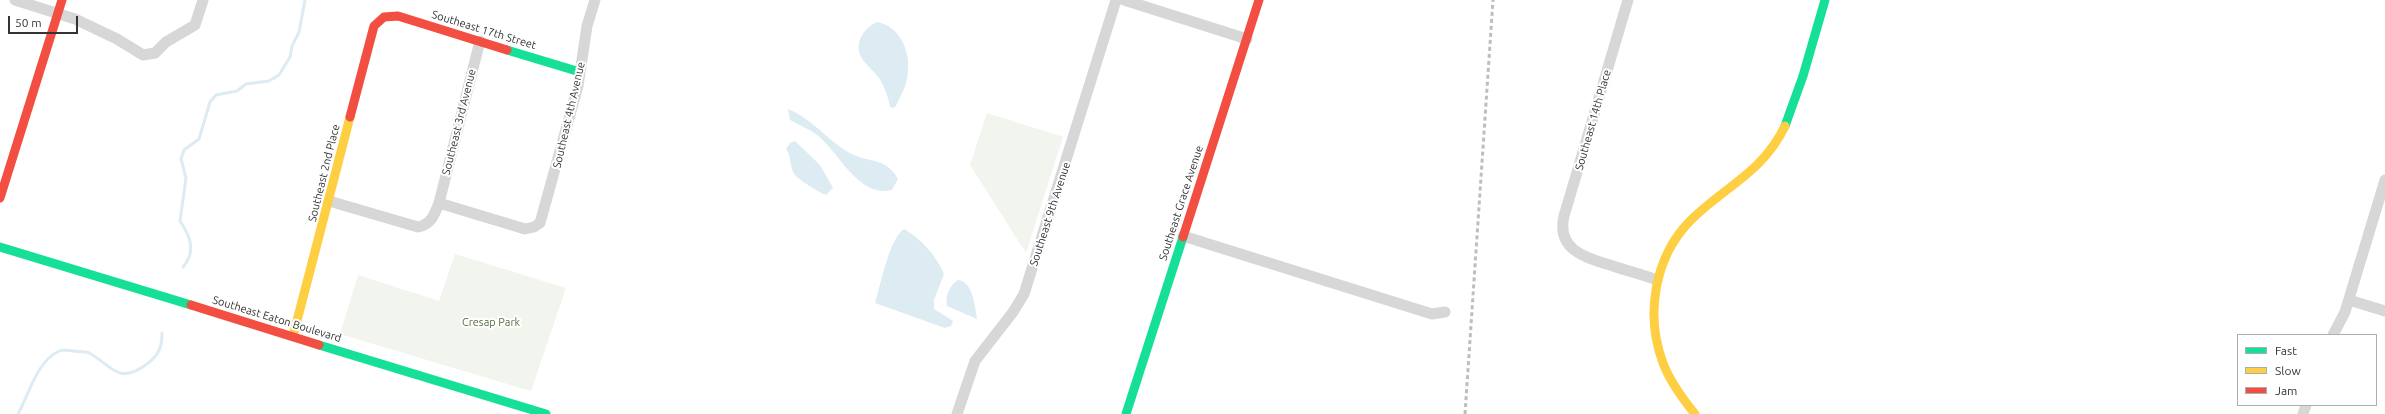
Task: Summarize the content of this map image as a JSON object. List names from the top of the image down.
{
  "streets": {
    "street": [
      "Southeast 17th Street",
      "Southeast 4th Avenue",
      "Southeast 14th Place",
      "Southeast 3rd Avenue",
      "Southeast 2nd Place",
      "Southeast Grace Avenue",
      "Southeast 9th Avenue",
      "Southeast Eaton Boulevard"
    ]
  },
  "crossings": [
    ["Southeast 17th Street", "Southeast 4th Avenue"],
    ["Southeast 17th Street", "Southeast 3rd Avenue"],
    ["Southeast 17th Street", "Southeast 2nd Place"],
    ["Southeast 4th Avenue", "Southeast 3rd Avenue"],
    ["Southeast 3rd Avenue", "Southeast 2nd Place"],
    ["Southeast 2nd Place", "Southeast Eaton Boulevard"]
  ],
  "parks": ["Cresap Park"],
  "legend": ["Fast", "Slow", "Jam"],
  "scale_bar": "50 m"
}
